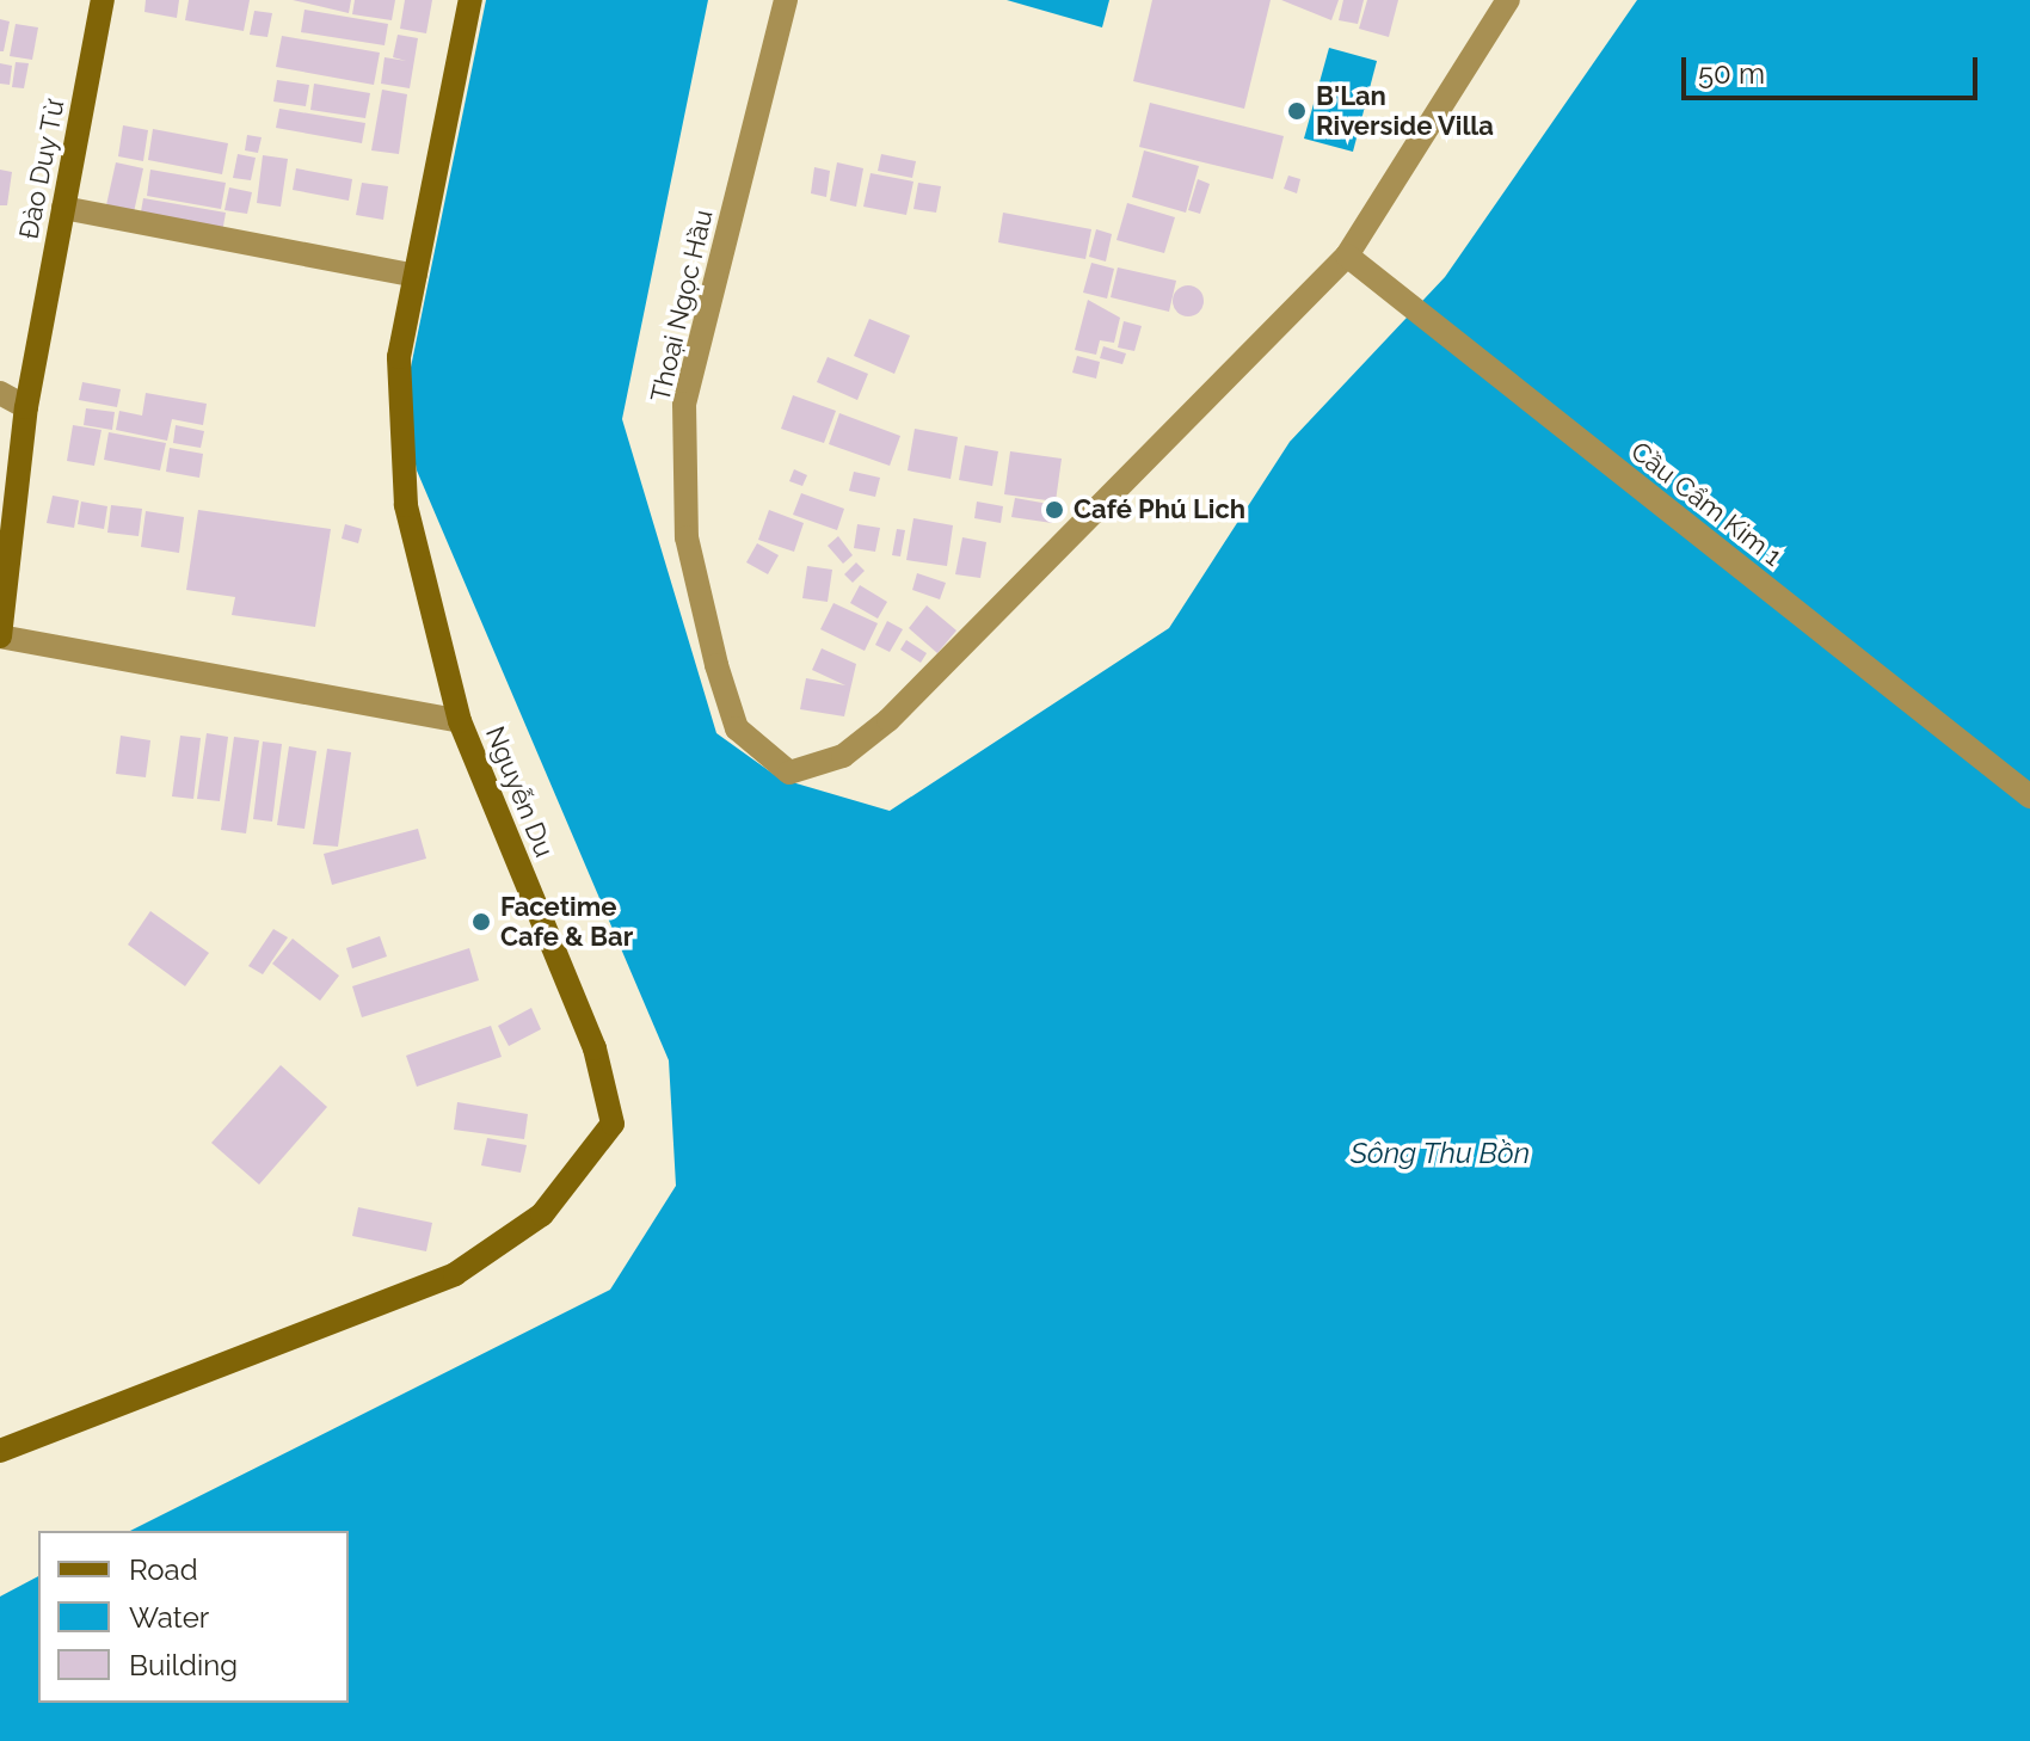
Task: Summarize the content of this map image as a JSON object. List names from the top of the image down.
{
  "streets": {
    "street": [
      "Đào Duy Từ",
      "Thoại Ngọc Hầu",
      "Cầu Cẩm Kim 1",
      "Nguyễn Du"
    ]
  },
  "crossings": [
    ["Thoại Ngọc Hầu", "Cầu Cẩm Kim 1"]
  ],
  "water": ["Sông Thu Bồn"],
  "places": ["B'Lan Riverside Villa", "Café Phú Lich", "Facetime Cafe & Bar"],
  "legend": ["Road", "Water", "Building"],
  "scale_bar": "50 m"
}
